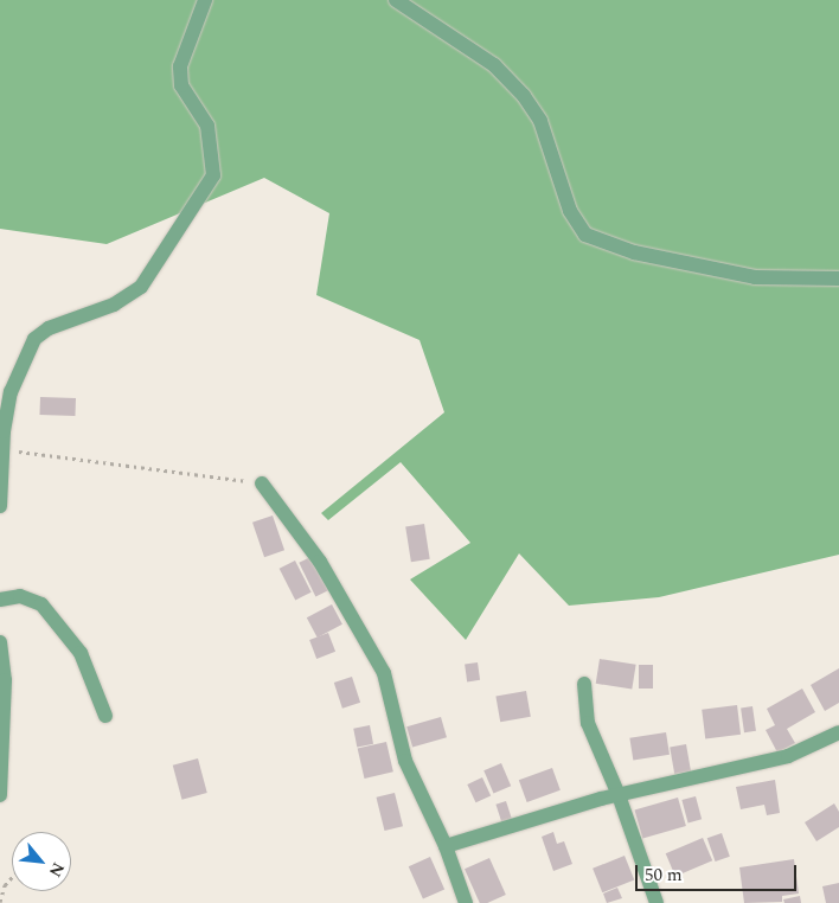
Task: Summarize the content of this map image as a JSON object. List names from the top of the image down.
{
  "scale_bar": "50 m",
  "north": "bottom right"
}
